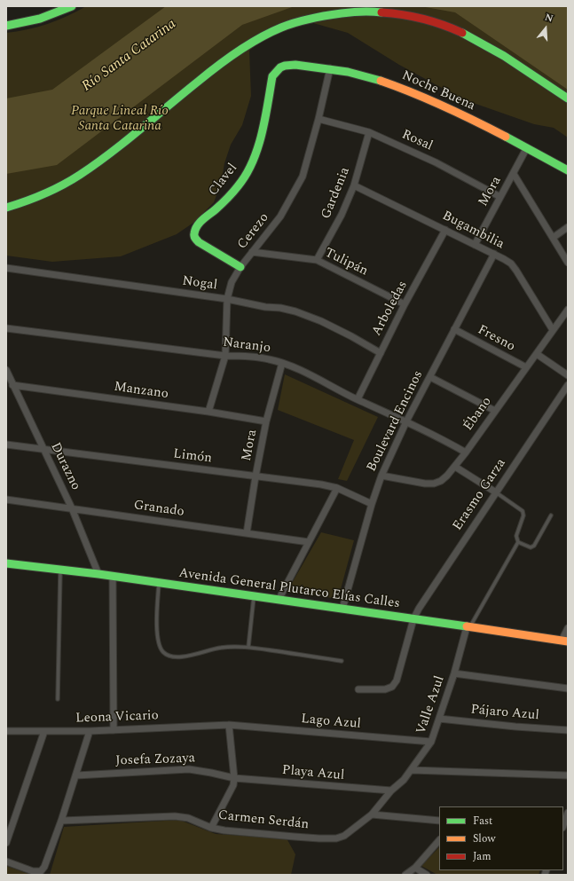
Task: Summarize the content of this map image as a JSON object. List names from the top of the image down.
{
  "streets": {
    "main road": ["Noche Buena", "Clavel", "Avenida General Plutarco Elías Calles"],
    "street": [
      "Rosal",
      "Mora",
      "Gardenia",
      "Bugambilia",
      "Cerezo",
      "Tulipán",
      "Nogal",
      "Arboledas",
      "Fresno",
      "Naranjo",
      "Manzano",
      "Ébano",
      "Boulevard Encinos",
      "Limón",
      "Durazno",
      "Erasmo Garza",
      "Granado",
      "Valle Azul",
      "Pájaro Azul",
      "Leona Vicario",
      "Lago Azul",
      "Josefa Zozaya",
      "Playa Azul",
      "Carmen Serdán"
    ]
  },
  "crossings": [
    ["Noche Buena", "Clavel"],
    ["Noche Buena", "Mora"],
    ["Noche Buena", "Cerezo"],
    ["Rosal", "Mora"],
    ["Rosal", "Gardenia"],
    ["Rosal", "Cerezo"],
    ["Clavel", "Cerezo"],
    ["Mora", "Bugambilia"],
    ["Mora", "Naranjo"],
    ["Mora", "Manzano"],
    ["Mora", "Limón"],
    ["Mora", "Granado"],
    ["Gardenia", "Bugambilia"],
    ["Gardenia", "Tulipán"],
    ["Bugambilia", "Arboledas"],
    ["Bugambilia", "Ébano"],
    ["Bugambilia", "Boulevard Encinos"],
    ["Cerezo", "Tulipán"],
    ["Cerezo", "Nogal"],
    ["Cerezo", "Naranjo"],
    ["Cerezo", "Manzano"],
    ["Tulipán", "Arboledas"],
    ["Nogal", "Arboledas"],
    ["Arboledas", "Naranjo"],
    ["Fresno", "Ébano"],
    ["Fresno", "Boulevard Encinos"],
    ["Naranjo", "Ébano"],
    ["Naranjo", "Boulevard Encinos"],
    ["Manzano", "Durazno"],
    ["Ébano", "Boulevard Encinos"],
    ["Boulevard Encinos", "Limón"],
    ["Boulevard Encinos", "Avenida General Plutarco Elías Calles"],
    ["Limón", "Durazno"],
    ["Durazno", "Granado"],
    ["Durazno", "Avenida General Plutarco Elías Calles"],
    ["Erasmo Garza", "Avenida General Plutarco Elías Calles"],
    ["Avenida General Plutarco Elías Calles", "Valle Azul"],
    ["Valle Azul", "Pájaro Azul"],
    ["Valle Azul", "Lago Azul"],
    ["Valle Azul", "Playa Azul"],
    ["Valle Azul", "Carmen Serdán"],
    ["Leona Vicario", "Lago Azul"],
    ["Josefa Zozaya", "Playa Azul"]
  ],
  "water": ["Río Santa Catarina"],
  "parks": ["Parque Lineal Río Santa Catarina"],
  "legend": ["Fast", "Slow", "Jam"],
  "north": "top"
}
